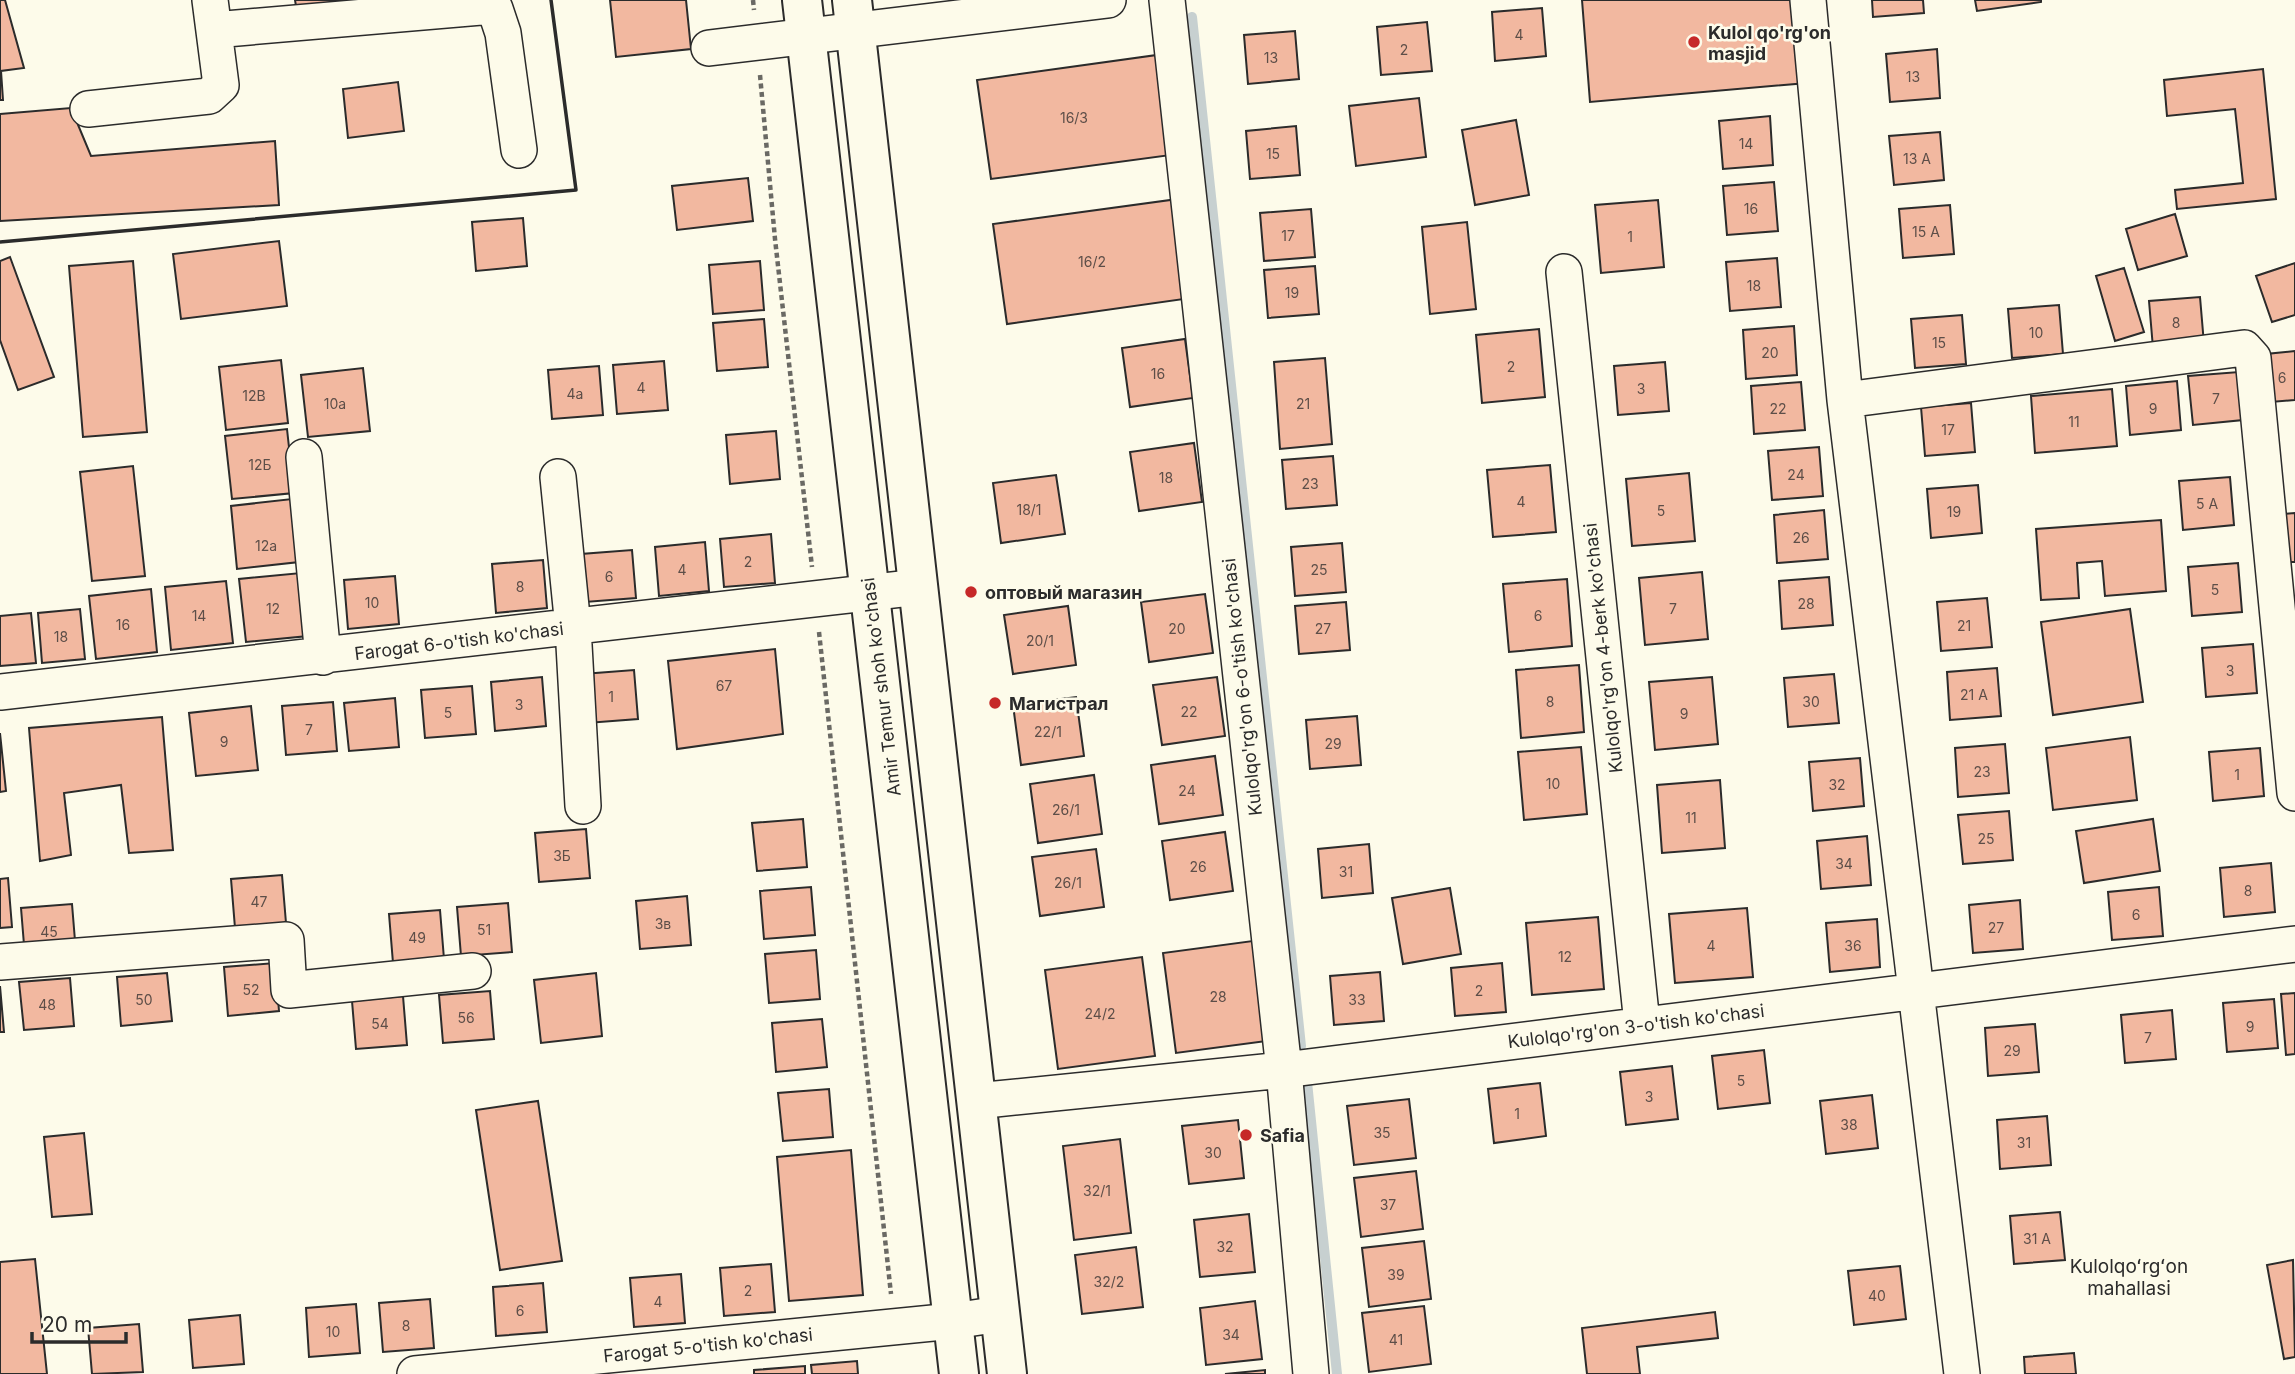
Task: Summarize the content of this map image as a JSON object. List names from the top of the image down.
{
  "streets": {
    "main road": ["Amir Temur shoh ko'chasi"],
    "street": [
      "Farogat 6-o'tish ko'chasi",
      "Kulolqo'rg'on 4-berk ko'chasi",
      "Kulolqo'rg'on 6-o'tish ko'chasi",
      "Kulolqo'rg'on 3-o'tish ko'chasi",
      "Farogat 5-o'tish ko'chasi"
    ]
  },
  "crossings": [
    ["Farogat 6-o'tish ko'chasi", "Amir Temur shoh ko'chasi"],
    ["Kulolqo'rg'on 4-berk ko'chasi", "Kulolqo'rg'on 3-o'tish ko'chasi"],
    ["Amir Temur shoh ko'chasi", "Farogat 5-o'tish ko'chasi"],
    ["Kulolqo'rg'on 6-o'tish ko'chasi", "Kulolqo'rg'on 3-o'tish ko'chasi"]
  ],
  "districts": ["Kulolqoʻrgʻon mahallasi"],
  "places": [
    "Kulol qo'rg'on masjid",
    "оптовый магазин",
    "Магистрал",
    "Safia"
  ],
  "house_numbers": [
    "4",
    "2",
    "13",
    "13",
    "16/3",
    "14",
    "15",
    "13 A",
    "16",
    "15 A",
    "17",
    "1",
    "16/2",
    "18",
    "19",
    "8",
    "10",
    "15",
    "20",
    "2",
    "16",
    "6",
    "4",
    "3",
    "4а",
    "12В",
    "7",
    "10а",
    "21",
    "22",
    "9",
    "11",
    "17",
    "12Б",
    "24",
    "18",
    "23",
    "4",
    "5 A",
    "18/1",
    "5",
    "19",
    "26",
    "12а",
    "2",
    "4",
    "25",
    "6",
    "8",
    "5",
    "10",
    "28",
    "12",
    "7",
    "14",
    "6",
    "16",
    "21",
    "20",
    "27",
    "18",
    "20/1",
    "3",
    "67",
    "21 A",
    "1",
    "8",
    "30",
    "3",
    "22",
    "5",
    "9",
    "7",
    "22/1",
    "9",
    "29",
    "23",
    "1",
    "10",
    "32",
    "24",
    "26/1",
    "11",
    "25",
    "3Б",
    "34",
    "26",
    "31",
    "26/1",
    "8",
    "47",
    "6",
    "3в",
    "27",
    "51",
    "45",
    "49",
    "4",
    "36",
    "12",
    "52",
    "2",
    "28",
    "50",
    "33",
    "48",
    "24/2",
    "56",
    "54",
    "9",
    "7",
    "29",
    "5",
    "3",
    "1",
    "38",
    "35",
    "31",
    "30",
    "32/1",
    "37",
    "31 A",
    "32",
    "39",
    "32/2",
    "2",
    "40",
    "4",
    "6",
    "8",
    "10",
    "34",
    "41"
  ],
  "scale_bar": "20 m"
}
